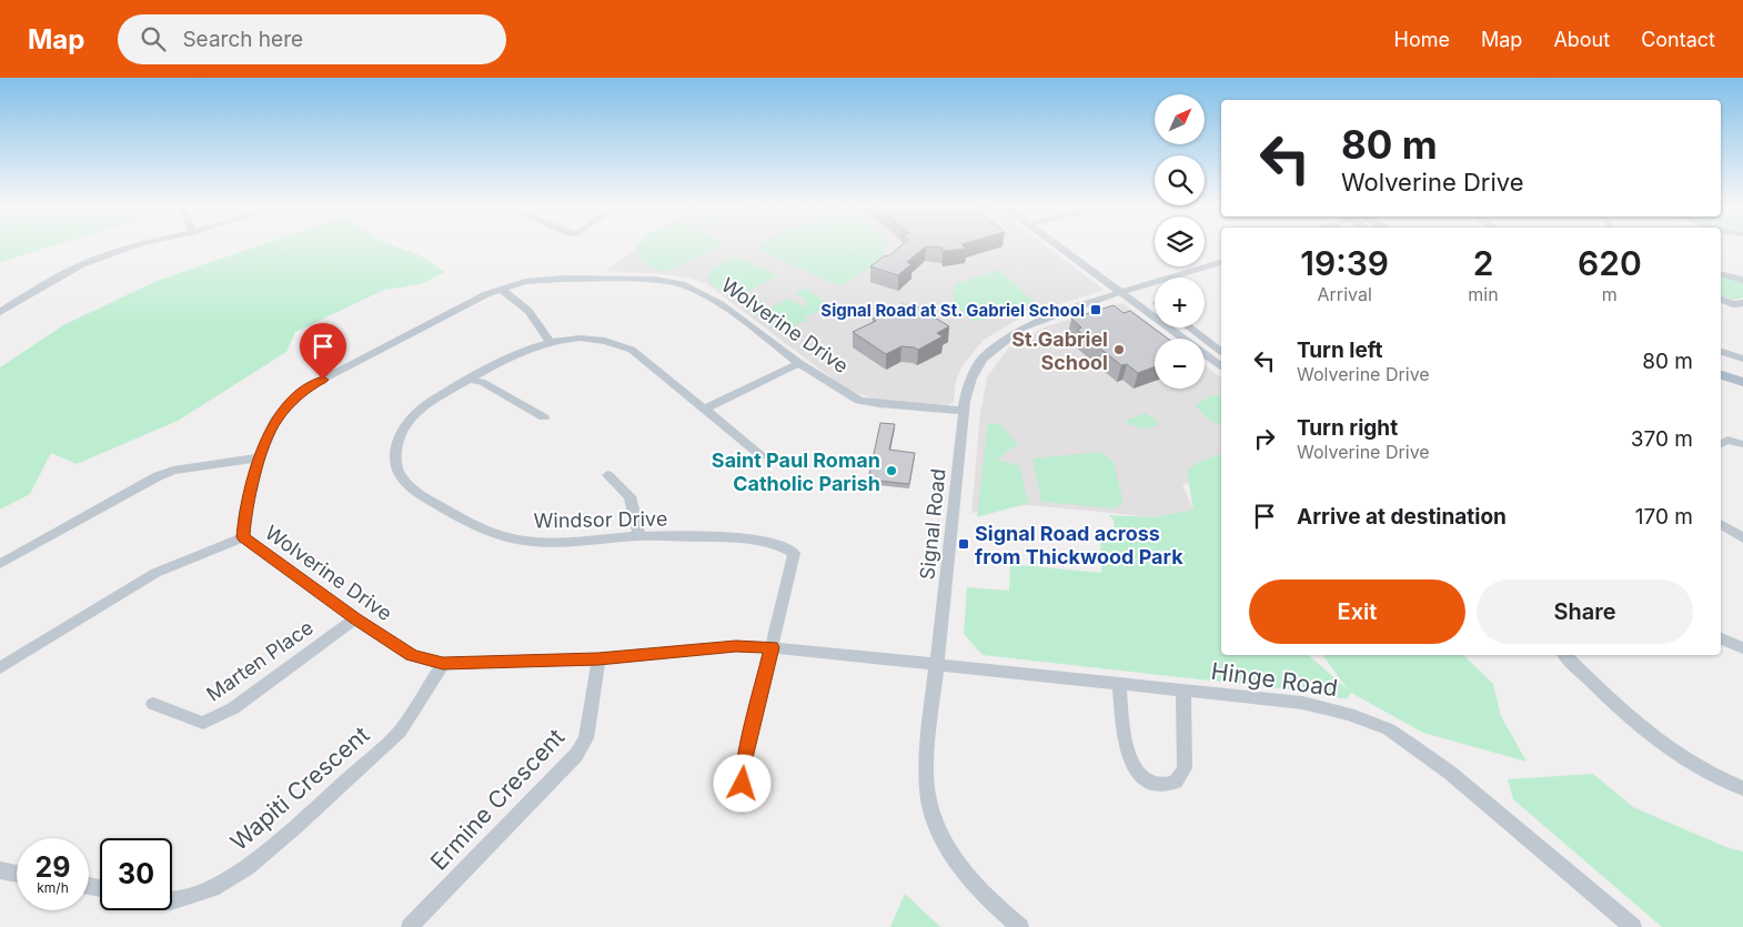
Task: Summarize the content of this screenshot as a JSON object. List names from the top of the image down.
{
  "streets": {
    "street": [
      "Wolverine Drive",
      "Windsor Drive",
      "Signal Road",
      "Marten Place",
      "Hinge Road",
      "Wapiti Crescent",
      "Ermine Crescent"
    ]
  },
  "crossings": [
    ["Wolverine Drive", "Windsor Drive"],
    ["Wolverine Drive", "Signal Road"],
    ["Wolverine Drive", "Marten Place"],
    ["Wolverine Drive", "Hinge Road"],
    ["Wolverine Drive", "Wapiti Crescent"],
    ["Wolverine Drive", "Ermine Crescent"],
    ["Signal Road", "Hinge Road"]
  ],
  "places": {
    "transit": ["Signal Road at St. Gabriel School", "Signal Road across from Thickwood Park"],
    "other": ["St.Gabriel School", "Saint Paul Roman Catholic Parish"]
  },
  "north": "top right",
  "page": {
    "header": "Map",
    "search": "Search here",
    "nav": [
      "Home",
      "Map",
      "About",
      "Contact"
    ],
    "map_buttons": ["+", "−"],
    "turn": ["80 m", "Wolverine Drive"],
    "eta": [
      "19:39",
      "Arrival",
      "2",
      "min",
      "620",
      "m"
    ],
    "list": [
      {
        "name": "Turn left",
        "note": "Wolverine Drive",
        "value": "80 m"
      },
      {
        "name": "Turn right",
        "note": "Wolverine Drive",
        "value": "370 m"
      },
      {
        "name": "Arrive at destination",
        "value": "170 m"
      }
    ],
    "buttons": ["Exit", "Share"],
    "speed": "29 km/h",
    "limit": "30"
  }
}
